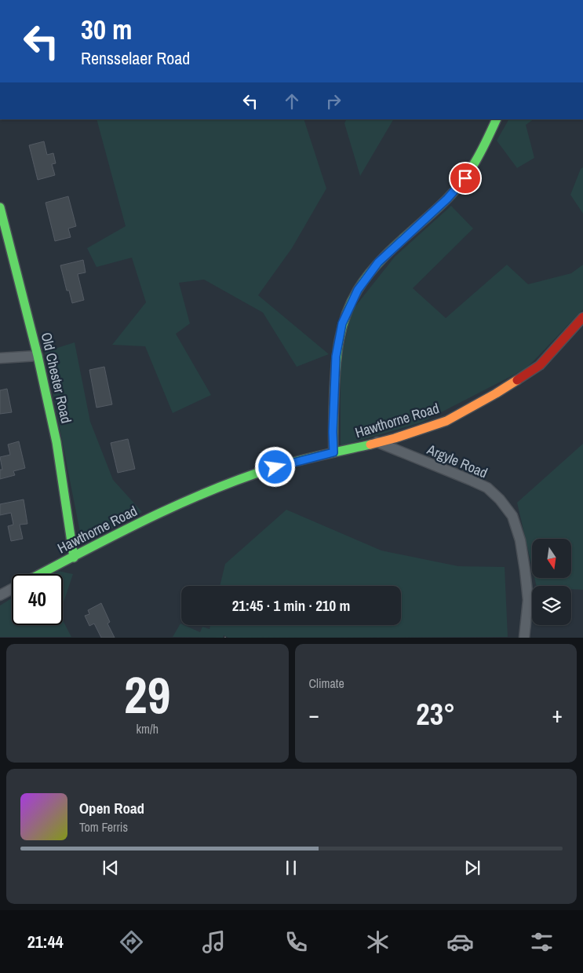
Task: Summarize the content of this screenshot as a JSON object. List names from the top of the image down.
{
  "streets": {
    "street": ["Old Chester Road", "Hawthorne Road", "Argyle Road"]
  },
  "crossings": [
    ["Old Chester Road", "Hawthorne Road"],
    ["Hawthorne Road", "Argyle Road"]
  ],
  "north": "bottom",
  "page": {
    "turn": ["30 m", "Rensselaer Road"],
    "limit": "40",
    "trip": "21:45 · 1 min · 210 m",
    "tile": [
      ["29", "km/h"],
      "Climate"
    ],
    "heat": ["−", "23°", "+"],
    "song": ["Open Road", "Tom Ferris"],
    "tabs": "21:44"
  }
}
